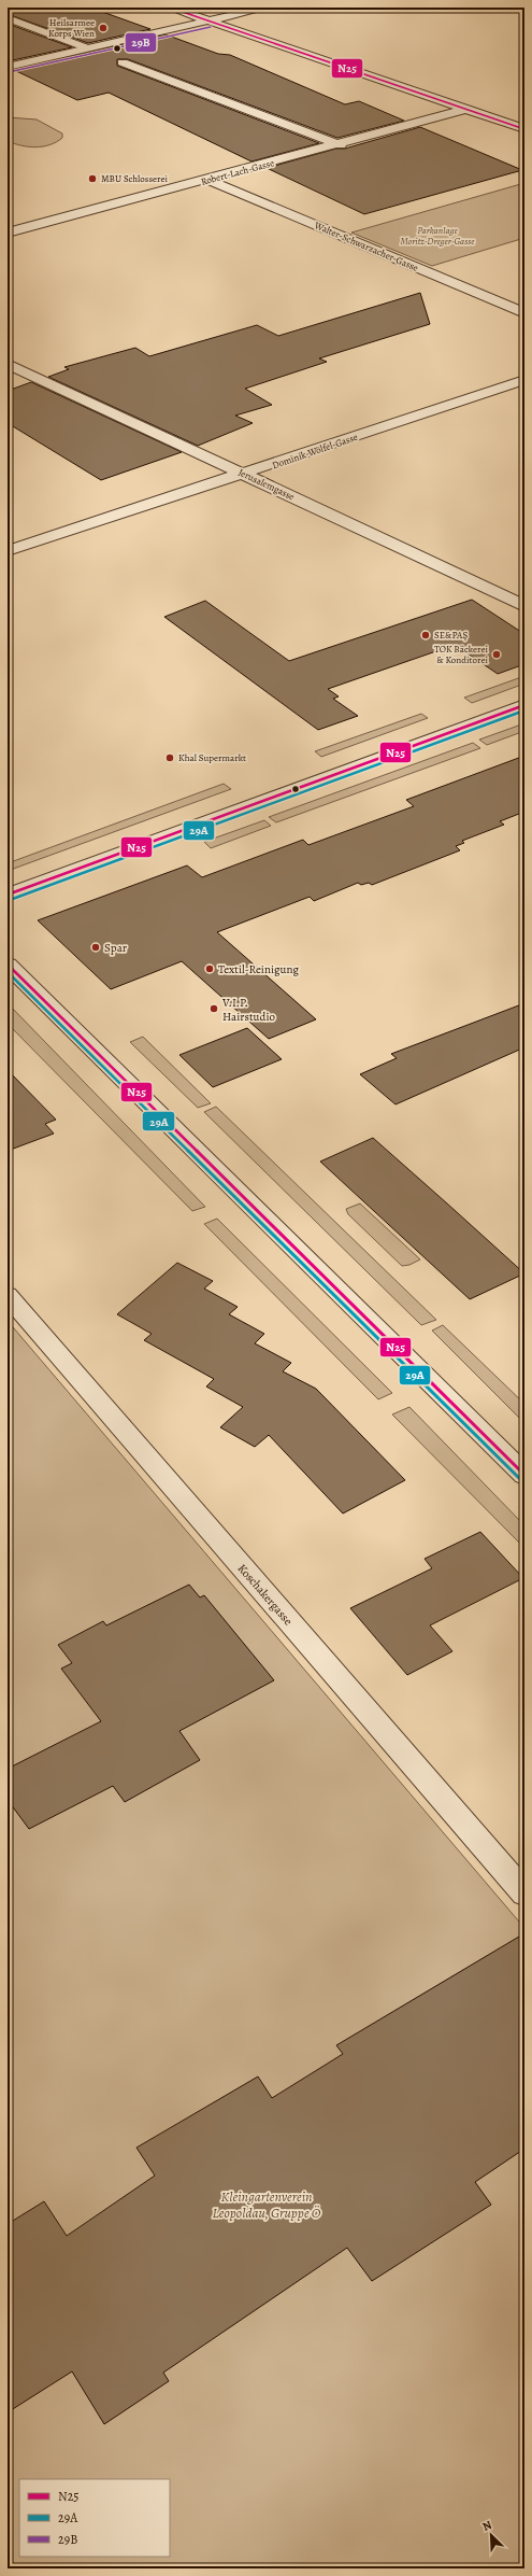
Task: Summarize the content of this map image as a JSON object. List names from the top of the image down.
{
  "streets": {
    "street": [
      "Robert-Lach-Gasse",
      "Walter-Schwarzacher-Gasse",
      "Dominik-Wölfel-Gasse",
      "Jerusalemgasse"
    ],
    "lane": ["Koschakergasse"]
  },
  "crossings": [
    ["Robert-Lach-Gasse", "Walter-Schwarzacher-Gasse"],
    ["Dominik-Wölfel-Gasse", "Jerusalemgasse"]
  ],
  "parks": ["Parkanlage Moritz-Dreger-Gasse", "Kleingartenverein Leopoldau, Gruppe Ö"],
  "places": [
    "Heilsarmee Korps Wien",
    "MBU Schlosserei",
    "SE&PAŞ",
    "TOK Bäckerei & Konditorei",
    "Khal Supermarkt",
    "Spar",
    "Textil-Reinigung",
    "V.I.P. Hairstudio"
  ],
  "lines": ["transit line N25", "transit line 29B", "transit line 29A"],
  "legend": ["N25", "29A", "29B"],
  "north": "top left"
}
